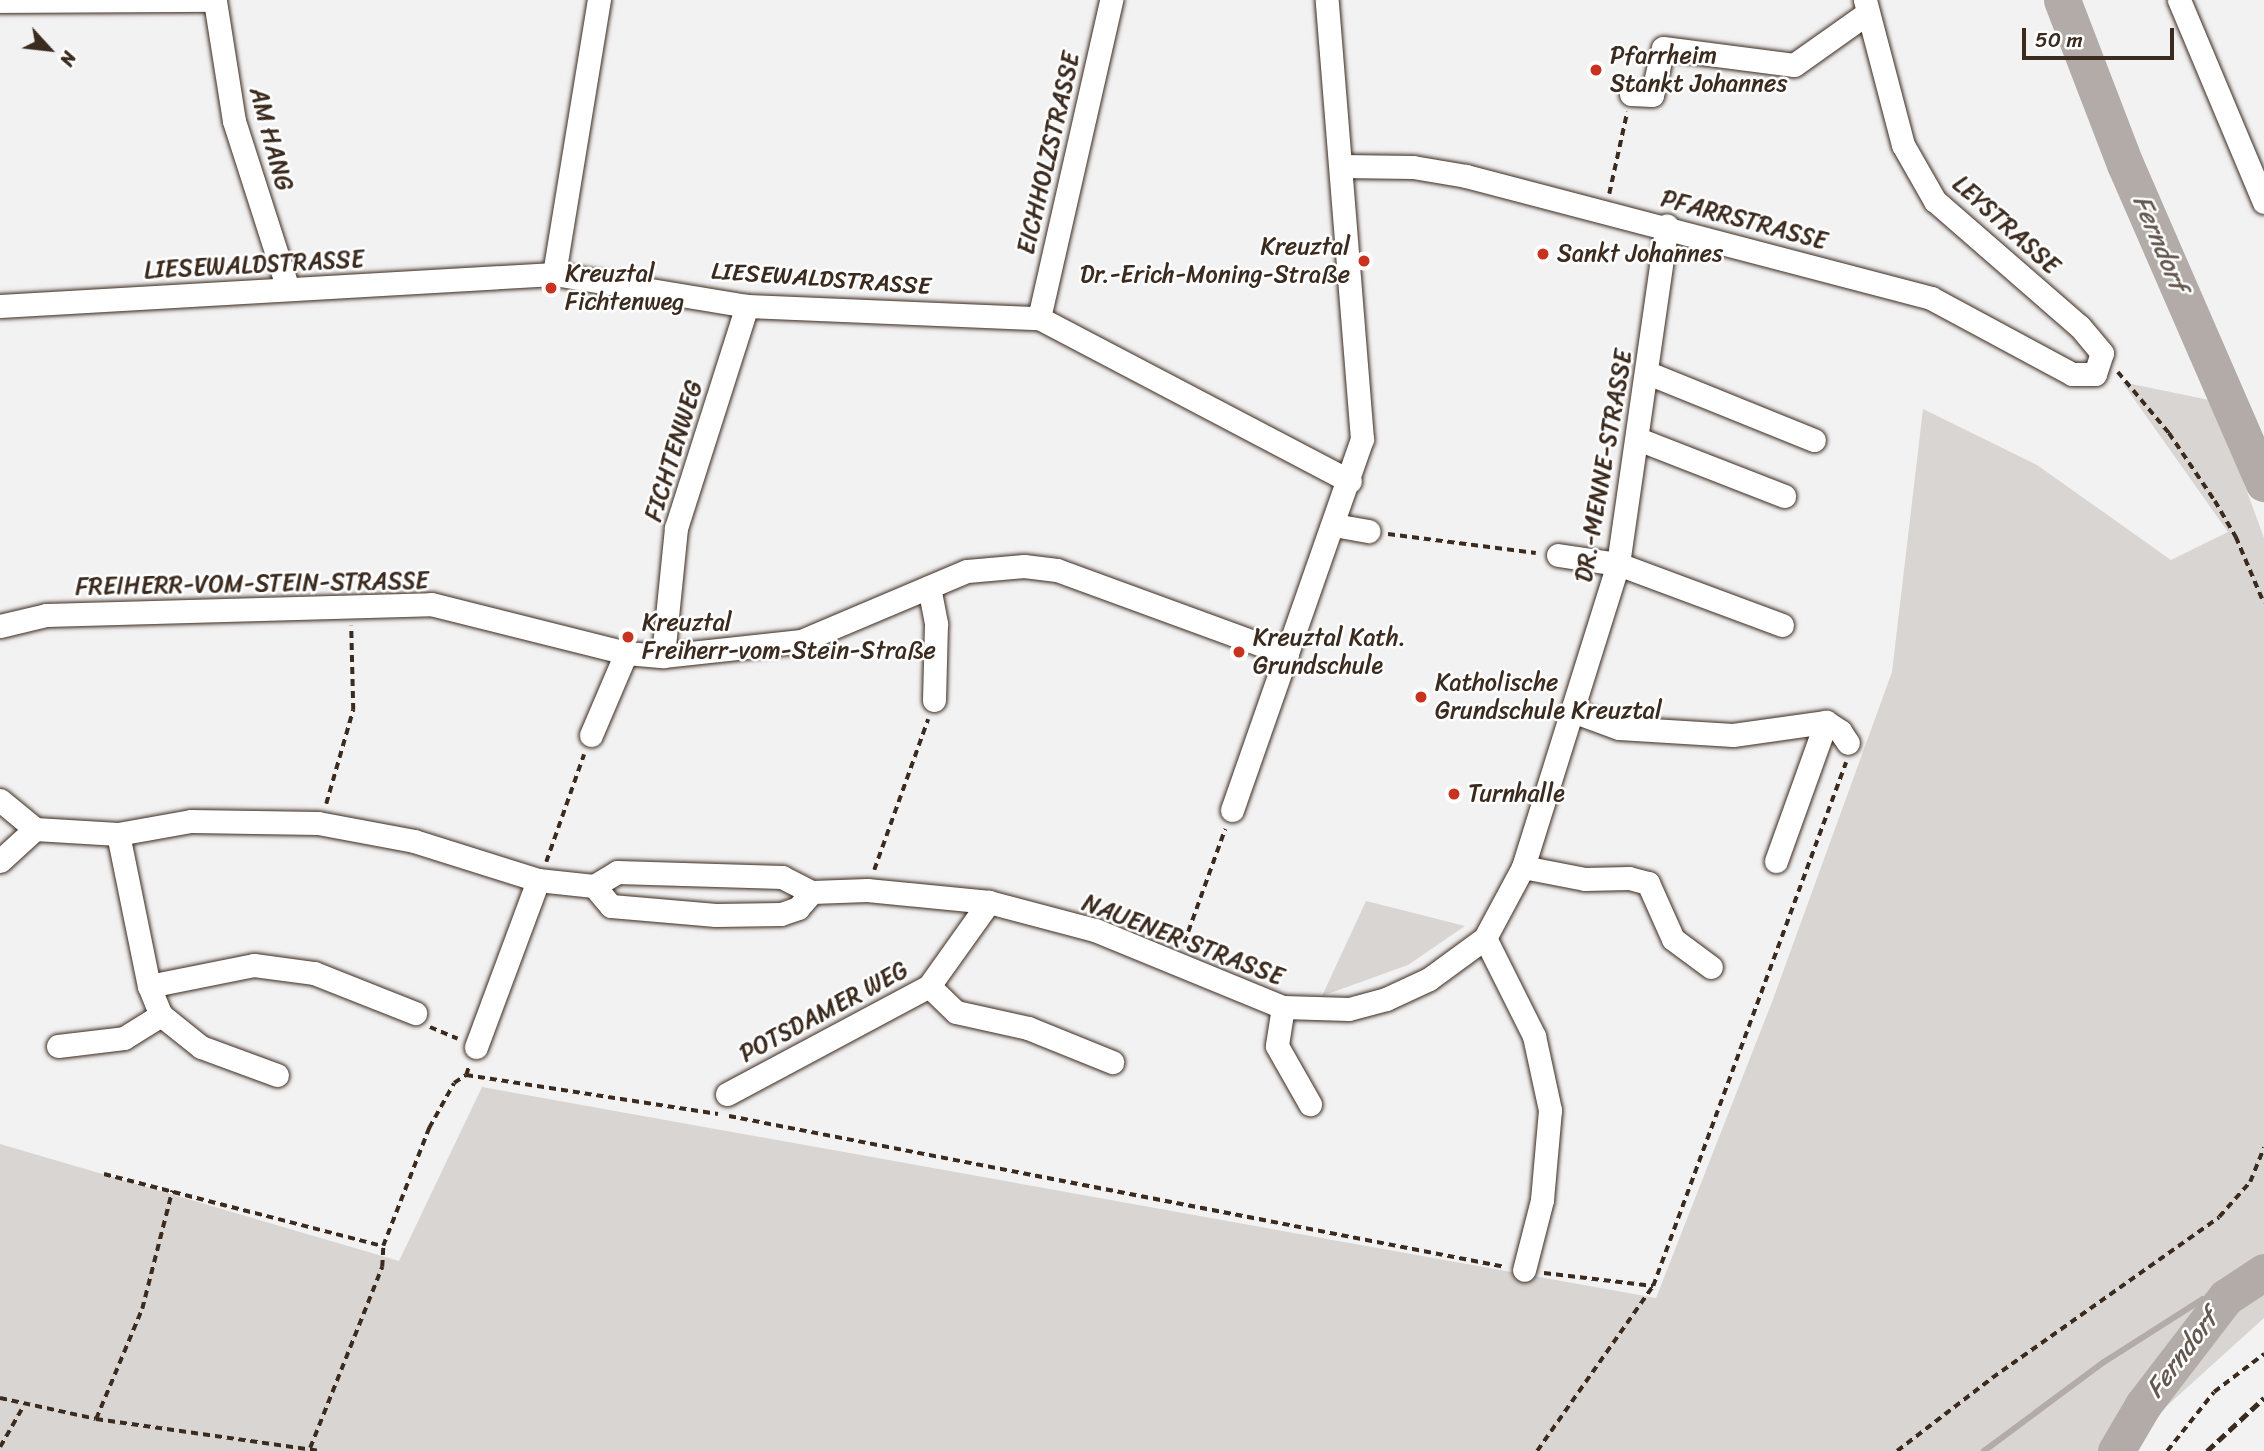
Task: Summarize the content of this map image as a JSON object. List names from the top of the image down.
{
  "streets": {
    "street": [
      "AM HANG",
      "EICHHOLZSTRASSE",
      "PFARRSTRASSE",
      "LEYSTRASSE",
      "LIESEWALDSTRASSE",
      "FICHTENWEG",
      "DR.-MENNE-STRASSE",
      "FREIHERR-VOM-STEIN-STRASSE",
      "NAUENER STRASSE",
      "POTSDAMER WEG"
    ]
  },
  "crossings": [
    ["AM HANG", "LIESEWALDSTRASSE"],
    ["EICHHOLZSTRASSE", "LIESEWALDSTRASSE"],
    ["PFARRSTRASSE", "LEYSTRASSE"],
    ["PFARRSTRASSE", "DR.-MENNE-STRASSE"],
    ["LIESEWALDSTRASSE", "FICHTENWEG"],
    ["FICHTENWEG", "FREIHERR-VOM-STEIN-STRASSE"],
    ["DR.-MENNE-STRASSE", "NAUENER STRASSE"],
    ["NAUENER STRASSE", "POTSDAMER WEG"]
  ],
  "water": ["Ferndorf"],
  "places": [
    "Pfarrheim Stankt Johannes",
    "Sankt Johannes",
    "Kreuztal Dr.-Erich-Moning-Straße",
    "Kreuztal Fichtenweg",
    "Kreuztal Freiherr-vom-Stein-Straße",
    "Kreuztal Kath. Grundschule",
    "Katholische Grundschule Kreuztal",
    "Turnhalle"
  ],
  "scale_bar": "50 m",
  "north": "bottom right"
}
